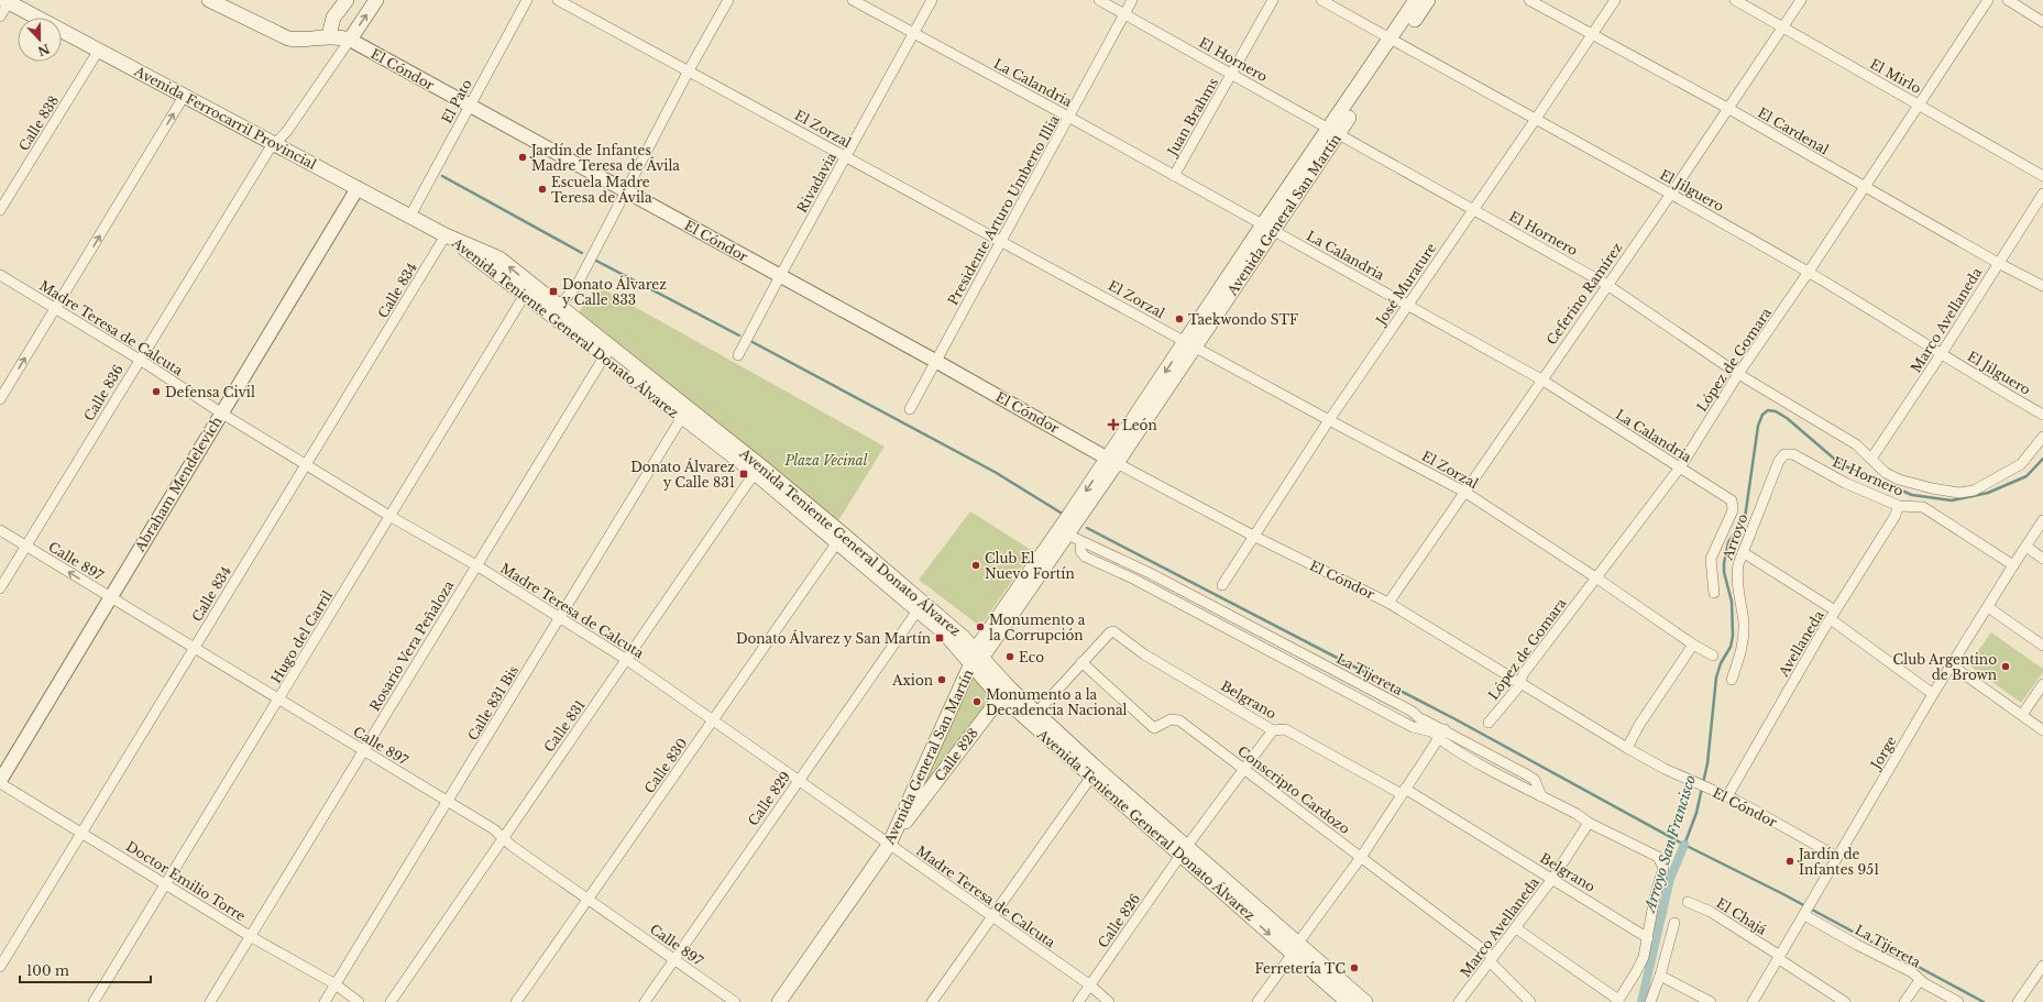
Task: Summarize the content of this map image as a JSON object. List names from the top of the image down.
{
  "streets": {
    "main road": [
      "El Cóndor",
      "Avenida Ferrocarril Provincial",
      "Avenida General San Martín",
      "Avenida Teniente General Donato Álvarez",
      "Calle 828"
    ],
    "street": [
      "El Hornero",
      "El Mirlo",
      "La Calandria",
      "El Pato",
      "Juan Brahms",
      "Calle 838",
      "El Zorzal",
      "El Cardenal",
      "Rivadavia",
      "El Jilguero",
      "Presidente Arturo Umberto Illia",
      "José Murature",
      "Calle 834",
      "Ceferino Ramírez",
      "Marco Avellaneda",
      "Madre Teresa de Calcuta",
      "López de Gomara",
      "Calle 836",
      "Abraham Mendelevich",
      "Arroyo",
      "Calle 897",
      "Hugo del Carril",
      "Avellaneda",
      "Rosario Vera Peñaloza",
      "La Tijereta",
      "Belgrano",
      "Calle 831 Bis",
      "Calle 831",
      "Jorge",
      "Calle 830",
      "Conscripto Cardozo",
      "Calle 829",
      "Doctor Emilio Torre",
      "El Chajá",
      "Calle 826"
    ]
  },
  "crossings": [
    ["El Hornero", "Juan Brahms"],
    ["El Hornero", "Presidente Arturo Umberto Illia"],
    ["El Hornero", "Avenida General San Martín"],
    ["El Hornero", "José Murature"],
    ["El Hornero", "Ceferino Ramírez"],
    ["El Hornero", "Marco Avellaneda"],
    ["El Hornero", "López de Gomara"],
    ["El Hornero", "Arroyo"],
    ["El Hornero", "Avellaneda"],
    ["El Hornero", "Jorge"],
    ["El Cóndor", "El Pato"],
    ["El Cóndor", "Rivadavia"],
    ["El Cóndor", "Presidente Arturo Umberto Illia"],
    ["El Cóndor", "Avenida General San Martín"],
    ["El Cóndor", "José Murature"],
    ["El Cóndor", "Ceferino Ramírez"],
    ["El Cóndor", "López de Gomara"],
    ["El Cóndor", "Calle 836"],
    ["El Cóndor", "Avellaneda"],
    ["El Cóndor", "Jorge"],
    ["El Mirlo", "Ceferino Ramírez"],
    ["El Mirlo", "López de Gomara"],
    ["La Calandria", "Juan Brahms"],
    ["La Calandria", "Rivadavia"],
    ["La Calandria", "Presidente Arturo Umberto Illia"],
    ["La Calandria", "Avenida General San Martín"],
    ["La Calandria", "José Murature"],
    ["La Calandria", "Ceferino Ramírez"],
    ["La Calandria", "López de Gomara"],
    ["El Pato", "Avenida Ferrocarril Provincial"],
    ["Avenida Ferrocarril Provincial", "Calle 838"],
    ["Avenida Ferrocarril Provincial", "Calle 834"],
    ["Avenida Ferrocarril Provincial", "Avenida Teniente General Donato Álvarez"],
    ["Avenida Ferrocarril Provincial", "Calle 836"],
    ["Avenida Ferrocarril Provincial", "Abraham Mendelevich"],
    ["El Zorzal", "Rivadavia"],
    ["El Zorzal", "Presidente Arturo Umberto Illia"],
    ["El Zorzal", "Avenida General San Martín"],
    ["El Zorzal", "José Murature"],
    ["El Zorzal", "Ceferino Ramírez"],
    ["El Zorzal", "López de Gomara"],
    ["El Cardenal", "José Murature"],
    ["El Cardenal", "Ceferino Ramírez"],
    ["El Cardenal", "Marco Avellaneda"],
    ["El Cardenal", "López de Gomara"],
    ["El Jilguero", "Avenida General San Martín"],
    ["El Jilguero", "José Murature"],
    ["El Jilguero", "Ceferino Ramírez"],
    ["El Jilguero", "Marco Avellaneda"],
    ["El Jilguero", "López de Gomara"],
    ["Avenida General San Martín", "Madre Teresa de Calcuta"],
    ["Avenida General San Martín", "Avenida Teniente General Donato Álvarez"],
    ["Avenida General San Martín", "La Tijereta"],
    ["Avenida General San Martín", "Calle 828"],
    ["Calle 834", "Madre Teresa de Calcuta"],
    ["Calle 834", "Avenida Teniente General Donato Álvarez"],
    ["Calle 834", "Calle 897"],
    ["Calle 834", "Doctor Emilio Torre"],
    ["Marco Avellaneda", "Belgrano"],
    ["Marco Avellaneda", "Conscripto Cardozo"],
    ["Madre Teresa de Calcuta", "Calle 836"],
    ["Madre Teresa de Calcuta", "Abraham Mendelevich"],
    ["Madre Teresa de Calcuta", "Hugo del Carril"],
    ["Madre Teresa de Calcuta", "Rosario Vera Peñaloza"],
    ["Madre Teresa de Calcuta", "Calle 831 Bis"],
    ["Madre Teresa de Calcuta", "Calle 831"],
    ["Madre Teresa de Calcuta", "Calle 828"],
    ["Madre Teresa de Calcuta", "Calle 830"],
    ["Madre Teresa de Calcuta", "Calle 829"],
    ["Madre Teresa de Calcuta", "Calle 826"],
    ["Avenida Teniente General Donato Álvarez", "Hugo del Carril"],
    ["Avenida Teniente General Donato Álvarez", "Rosario Vera Peñaloza"],
    ["Avenida Teniente General Donato Álvarez", "Calle 831 Bis"],
    ["Avenida Teniente General Donato Álvarez", "Calle 831"],
    ["Avenida Teniente General Donato Álvarez", "Calle 828"],
    ["Avenida Teniente General Donato Álvarez", "Calle 830"],
    ["Avenida Teniente General Donato Álvarez", "Calle 829"],
    ["Avenida Teniente General Donato Álvarez", "Calle 826"],
    ["Calle 836", "Calle 897"],
    ["Abraham Mendelevich", "Calle 897"],
    ["Abraham Mendelevich", "Doctor Emilio Torre"],
    ["Calle 897", "Hugo del Carril"],
    ["Calle 897", "Rosario Vera Peñaloza"],
    ["Calle 897", "Calle 831 Bis"],
    ["Calle 897", "Calle 831"],
    ["Calle 897", "Calle 830"],
    ["Calle 897", "Calle 829"],
    ["Hugo del Carril", "Doctor Emilio Torre"],
    ["Rosario Vera Peñaloza", "Doctor Emilio Torre"],
    ["La Tijereta", "Jorge"],
    ["Belgrano", "Conscripto Cardozo"],
    ["Calle 831 Bis", "Doctor Emilio Torre"],
    ["Jorge", "El Chajá"]
  ],
  "water": ["Arroyo San Francisco"],
  "parks": ["Plaza Vecinal"],
  "places": {
    "other": [
      "Jardín de Infantes Madre Teresa de Ávila",
      "Escuela Madre Teresa de Ávila",
      "Taekwondo STF",
      "Defensa Civil",
      "Club El Nuevo Fortín",
      "Monumento a la Corrupción",
      "Eco",
      "Club Argentino de Brown",
      "Axion",
      "Monumento a la Decadencia Nacional",
      "Jardín de Infantes 951",
      "Ferretería TC"
    ],
    "transit": ["Donato Álvarez y Calle 833", "Donato Álvarez y Calle 831", "Donato Álvarez y San Martín"],
    "health": ["León"]
  },
  "scale_bar": "100 m",
  "north": "bottom"
}
